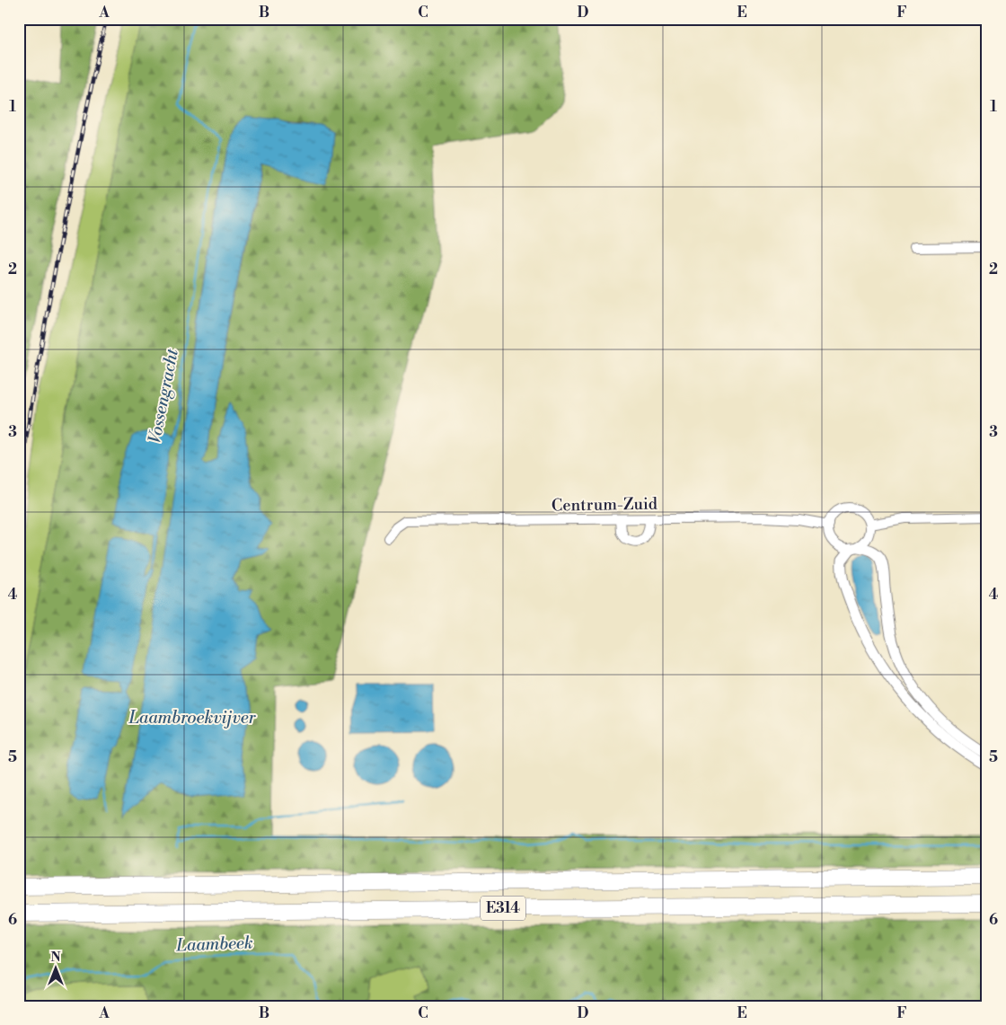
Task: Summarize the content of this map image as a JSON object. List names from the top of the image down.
{
  "streets": {
    "highway": ["E314"],
    "street": ["Centrum-Zuid"]
  },
  "water": ["Vossengracht", "Laambroekvijver", "Laambeek"],
  "north": "top",
  "grid": {
    "columns": [
      "A",
      "B",
      "C",
      "D",
      "E",
      "F"
    ],
    "rows": [
      "1",
      "2",
      "3",
      "4",
      "5",
      "6"
    ]
  }
}
